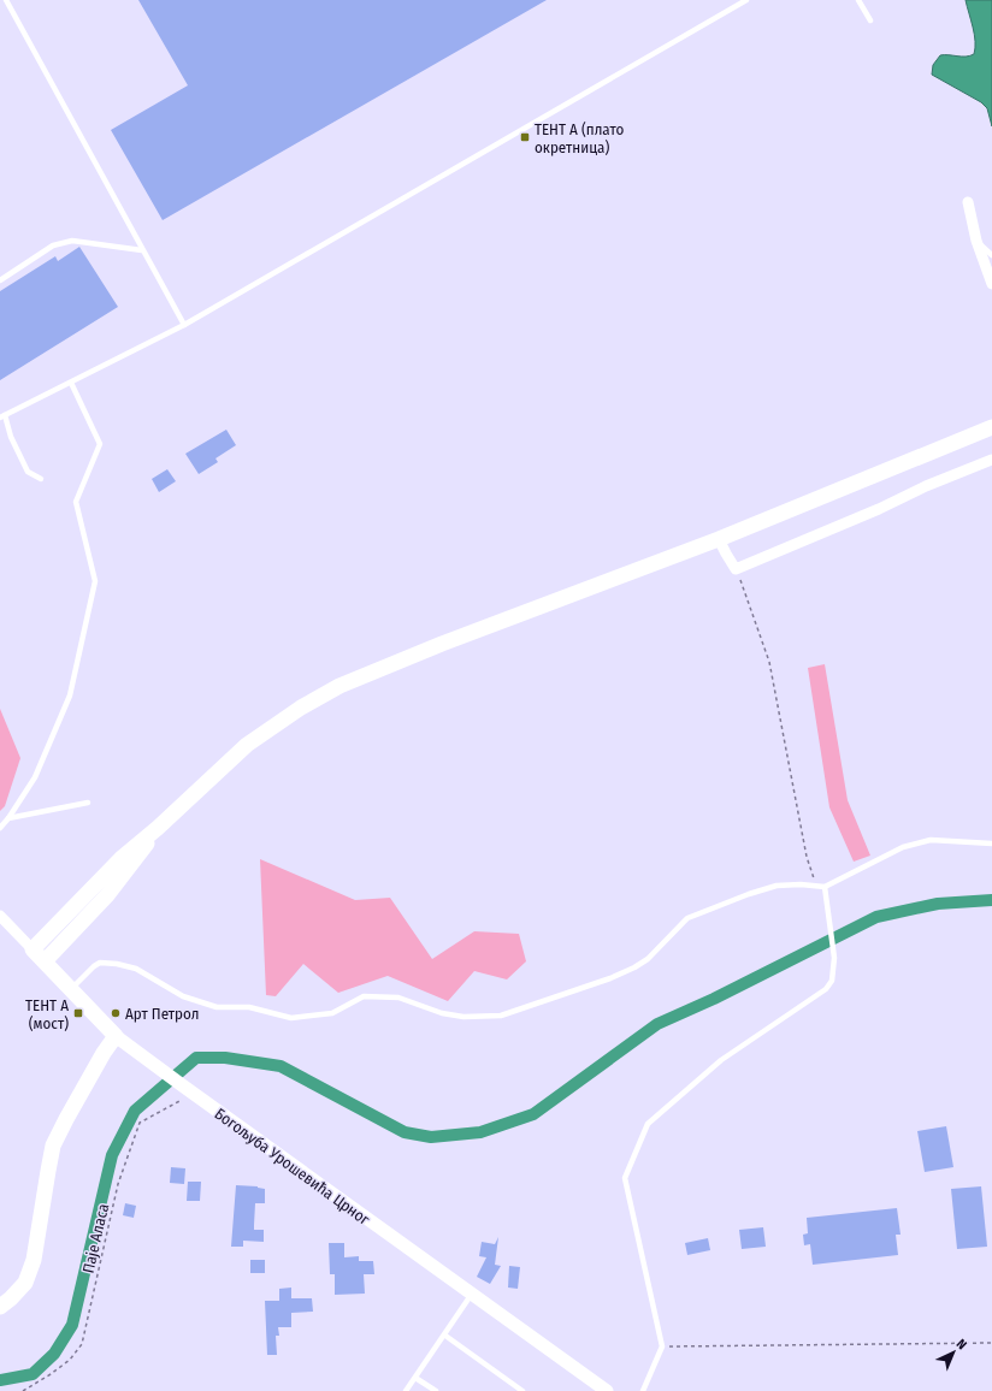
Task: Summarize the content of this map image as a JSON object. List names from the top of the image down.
{
  "streets": {
    "main road": ["Богољуба Урошевића Црног"],
    "path": ["Паје Аласа"]
  },
  "crossings": [
    ["Богољуба Урошевића Црног", "Паје Аласа"]
  ],
  "places": {
    "transit": ["ТЕНТ А (плато окретница)", "ТЕНТ А (мост)"],
    "other": ["Арт Петрол"]
  },
  "north": "top right"
}
